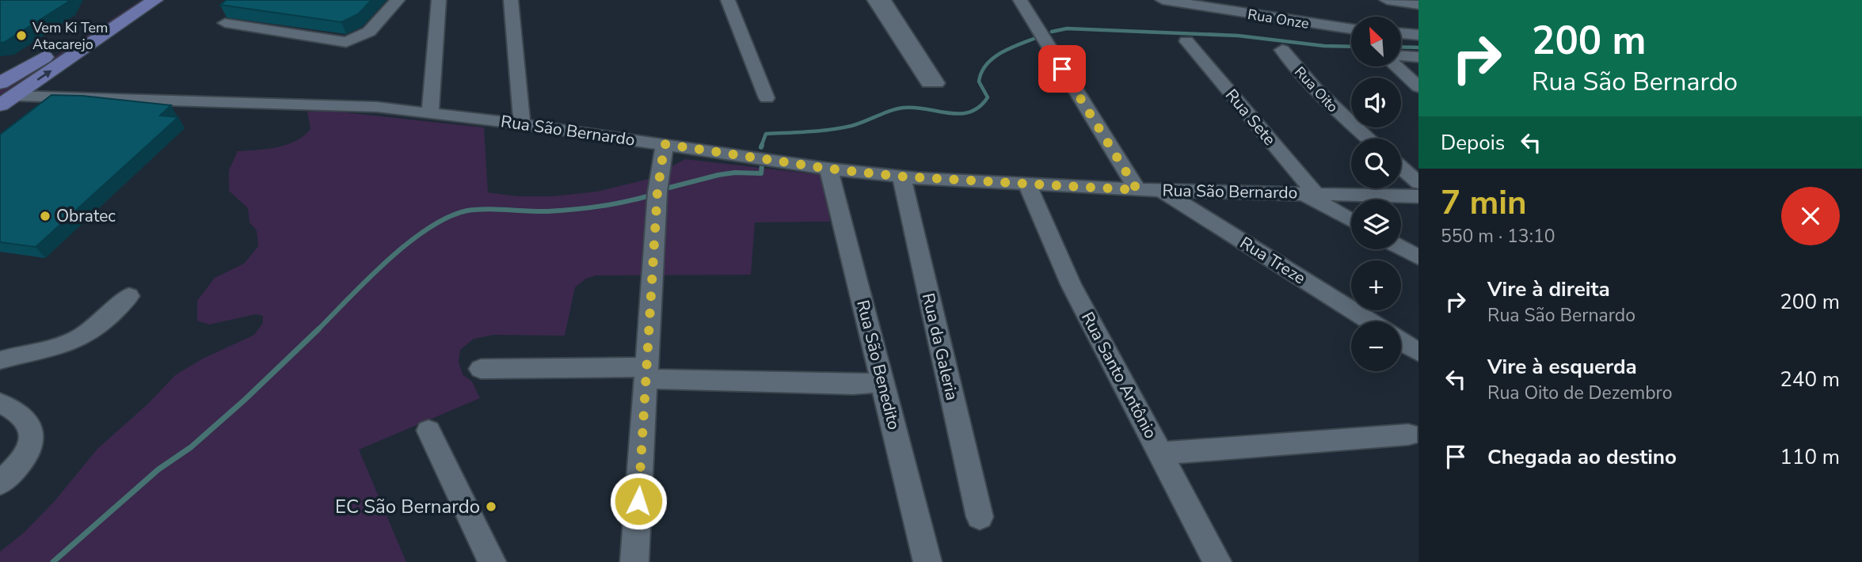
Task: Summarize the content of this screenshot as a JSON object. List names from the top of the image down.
{
  "streets": {
    "street": [
      "Rua Onze",
      "Rua Oito",
      "Rua Sete",
      "Rua São Bernardo",
      "Rua Treze",
      "Rua da Galeria",
      "Rua São Benedito",
      "Rua Santo Antônio"
    ]
  },
  "crossings": [
    ["Rua Sete", "Rua São Bernardo"],
    ["Rua São Bernardo", "Rua Treze"],
    ["Rua São Bernardo", "Rua da Galeria"],
    ["Rua São Bernardo", "Rua São Benedito"],
    ["Rua São Bernardo", "Rua Santo Antônio"]
  ],
  "places": ["Vem Ki Tem Atacarejo", "Obratec", "EC São Bernardo"],
  "north": "top left",
  "page": {
    "turn": ["200 m", "Rua São Bernardo"],
    "map_buttons": ["+", "−"],
    "then": "Depois",
    "heading": ["7 min", "550 m · 13:10"],
    "list": [
      {
        "name": "Vire à direita",
        "note": "Rua São Bernardo",
        "value": "200 m"
      },
      {
        "name": "Vire à esquerda",
        "note": "Rua Oito de Dezembro",
        "value": "240 m"
      },
      {
        "name": "Chegada ao destino",
        "value": "110 m"
      }
    ]
  }
}
